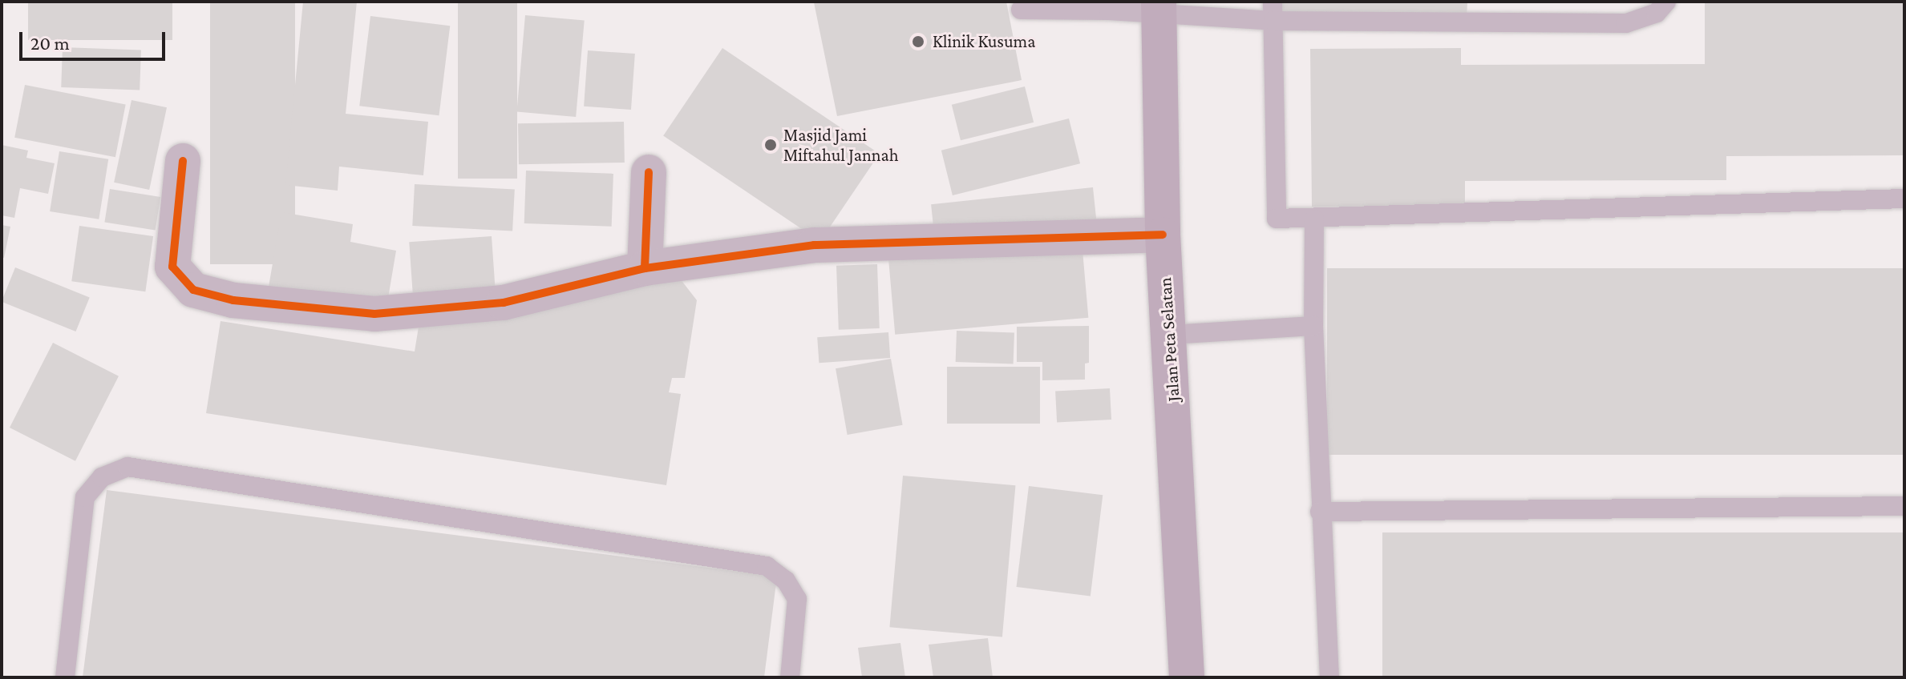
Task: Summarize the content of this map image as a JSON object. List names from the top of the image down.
{
  "streets": {
    "main road": ["Jalan Peta Selatan"]
  },
  "places": ["Klinik Kusuma", "Masjid Jami Miftahul Jannah"],
  "scale_bar": "20 m"
}
